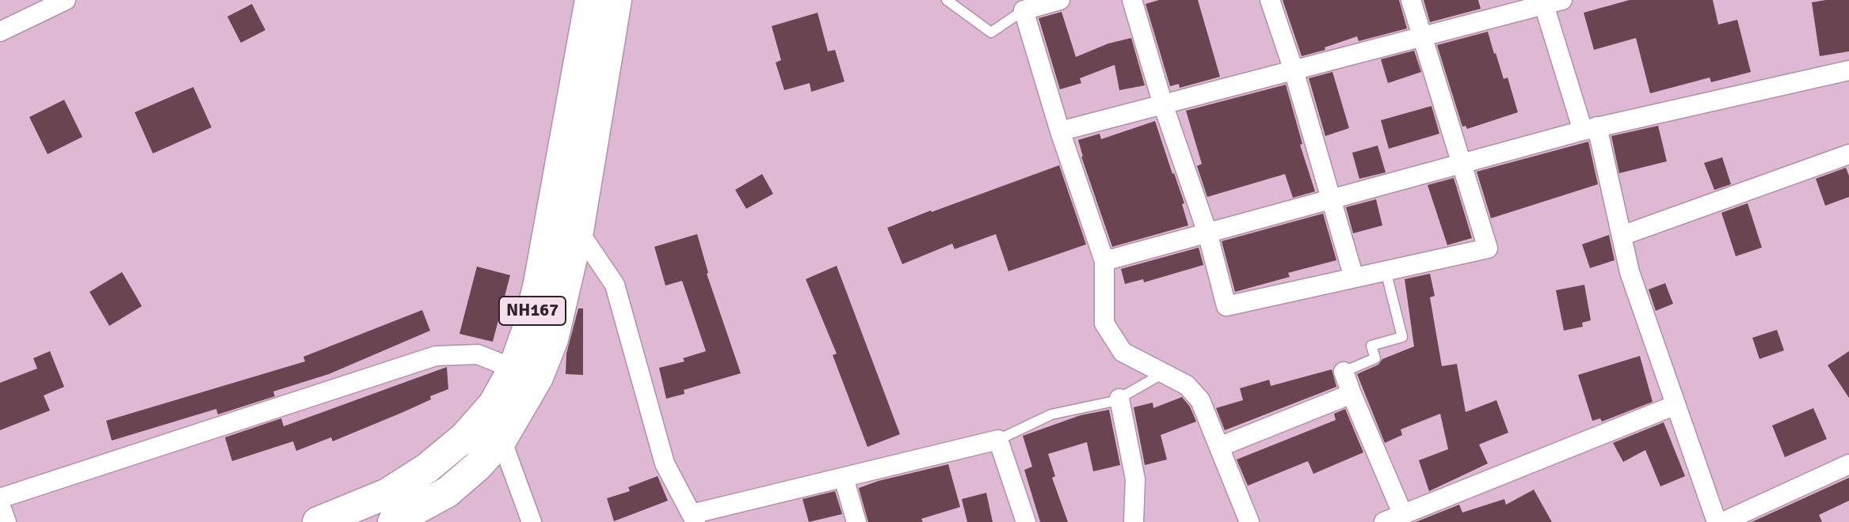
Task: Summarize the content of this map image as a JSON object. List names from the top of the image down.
{
  "streets": {
    "highway": ["NH167"]
  }
}
